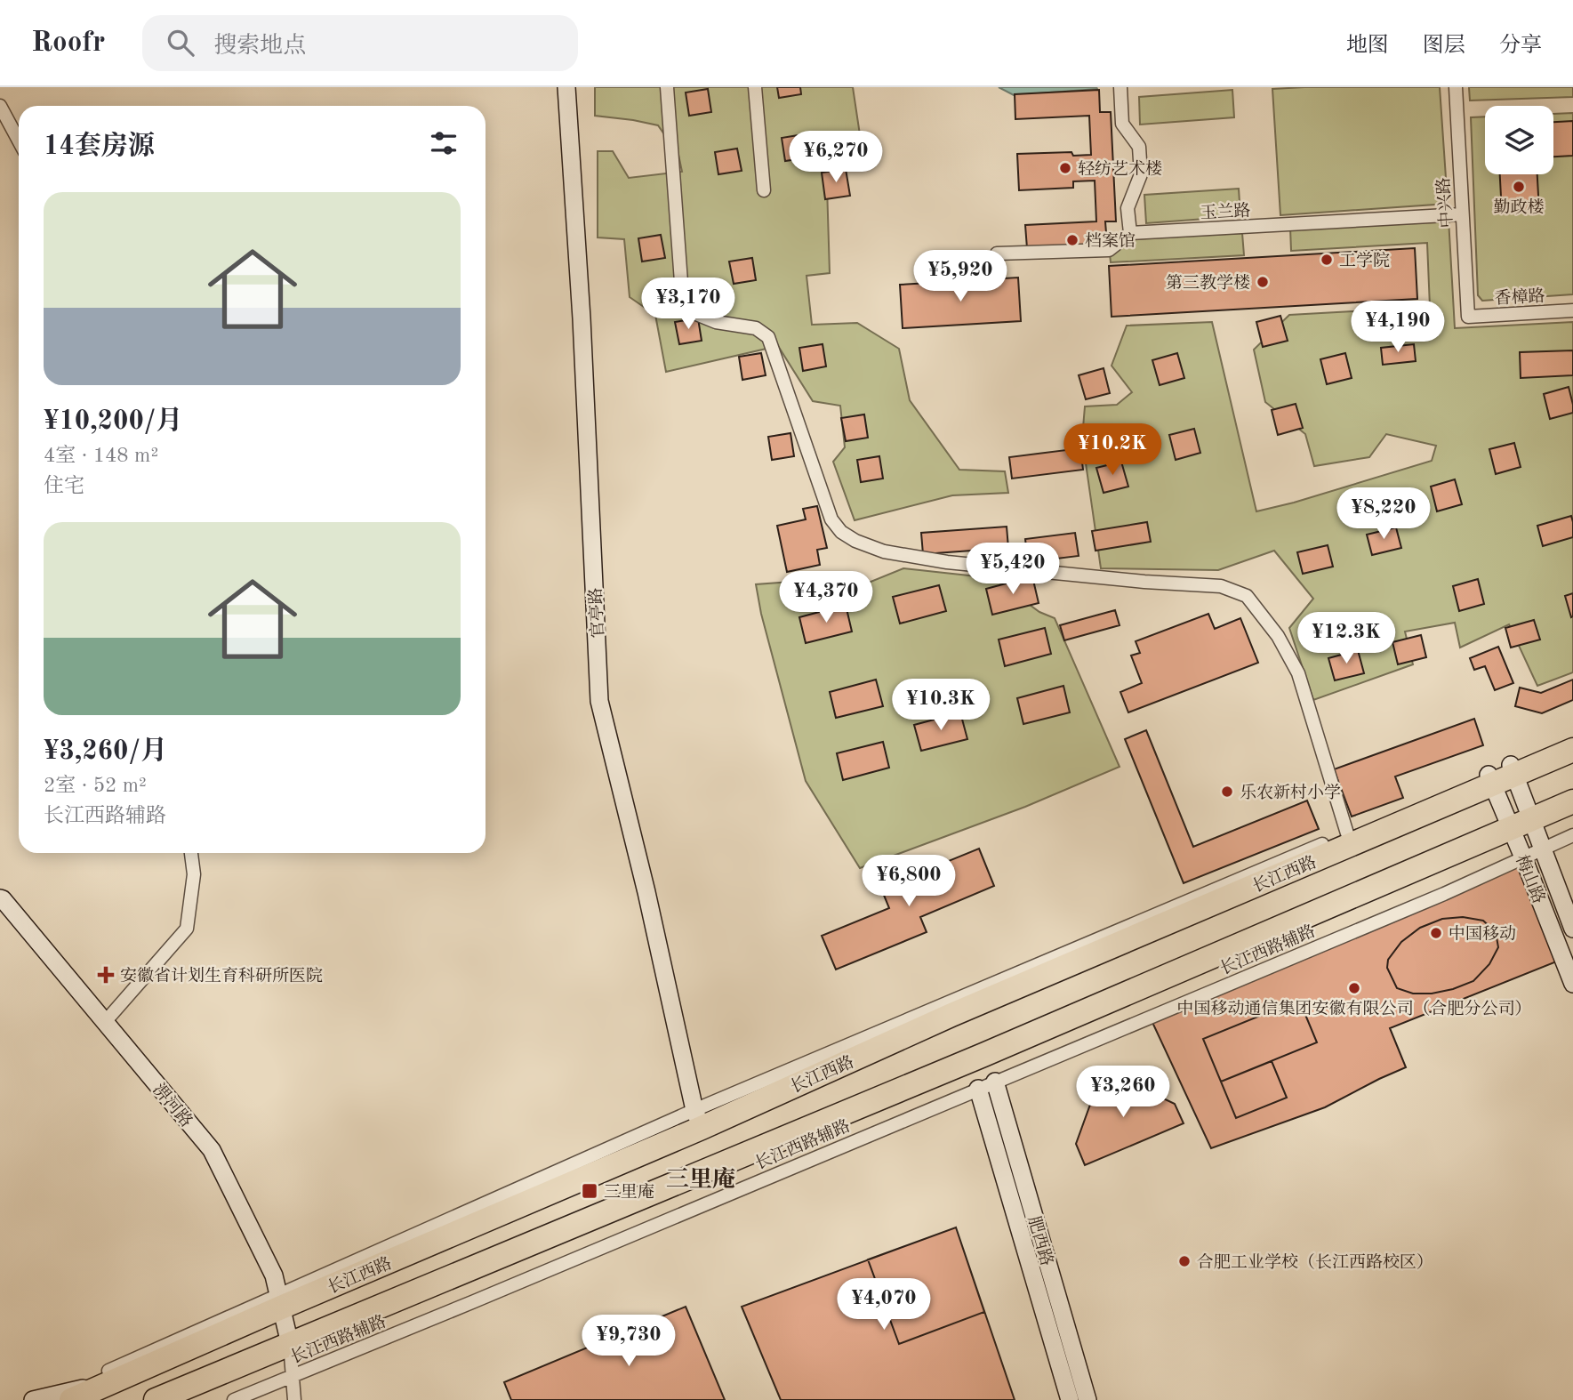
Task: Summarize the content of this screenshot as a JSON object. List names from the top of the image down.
{
  "streets": {
    "highway": ["长江西路"],
    "street": [
      "中兴路",
      "玉兰路",
      "香樟路",
      "官亭路",
      "梅山路",
      "长江西路辅路",
      "淠河路",
      "肥西路"
    ]
  },
  "crossings": [
    ["中兴路", "玉兰路"],
    ["中兴路", "香樟路"],
    ["官亭路", "长江西路"],
    ["长江西路", "梅山路"],
    ["长江西路", "淠河路"],
    ["梅山路", "长江西路辅路"],
    ["长江西路辅路", "肥西路"]
  ],
  "districts": ["三里庵"],
  "places": {
    "other": [
      "轻纺艺术楼",
      "勤政楼",
      "档案馆",
      "工学院",
      "第三教学楼",
      "乐农新村小学",
      "中国移动",
      "中国移动通信集团安徽有限公司（合肥分公司）",
      "合肥工业学校（长江西路校区）"
    ],
    "health": ["安徽省计划生育科研所医院"],
    "transit": ["三里庵"]
  },
  "page": {
    "header": "Roofr",
    "search": "搜索地点",
    "nav": ["地图", "图层", "分享"],
    "heading": "14套房源",
    "price": [
      "¥6,270",
      "¥5,920",
      "¥3,170",
      "¥4,190",
      "¥10.2K",
      "¥8,220",
      "¥5,420",
      "¥4,370",
      "¥12.3K",
      "¥10.3K",
      "¥6,800",
      "¥3,260",
      "¥4,070",
      "¥9,730"
    ],
    "list": [
      {
        "name": "¥10,200/月",
        "note": "4室 · 148 m² · 住宅"
      },
      {
        "name": "¥3,260/月",
        "note": "2室 · 52 m² · 长江西路辅路"
      }
    ]
  }
}
